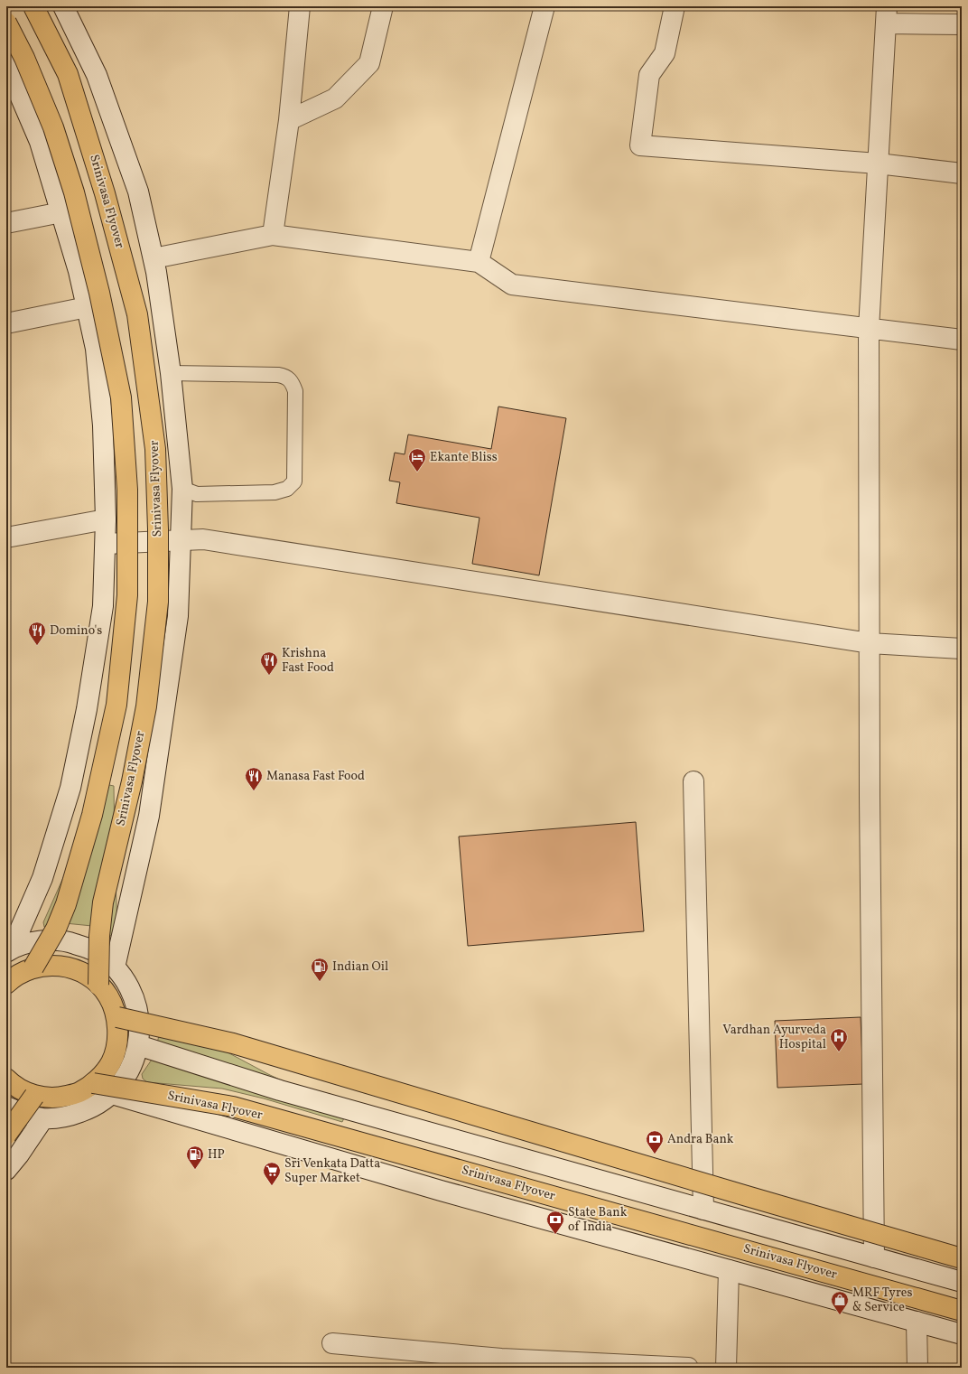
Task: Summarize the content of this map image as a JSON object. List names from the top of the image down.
{
  "streets": {
    "main road": ["Srinivasa Flyover"]
  },
  "places": {
    "hotel": ["Ekante Bliss"],
    "restaurant": ["Domino's", "Krishna Fast Food", "Manasa Fast Food"],
    "fuel station": ["Indian Oil", "HP"],
    "hospital": ["Vardhan Ayurveda Hospital"],
    "bank": ["Andra Bank", "State Bank of India"],
    "supermarket": ["Sri Venkata Datta Super Market"],
    "shop": ["MRF Tyres & Service"]
  }
}
